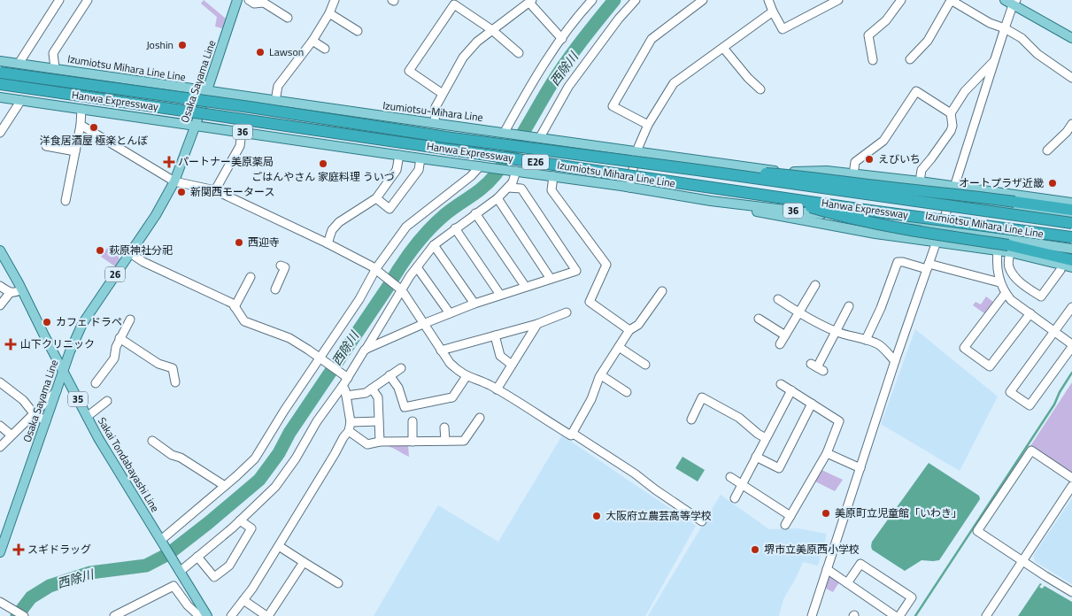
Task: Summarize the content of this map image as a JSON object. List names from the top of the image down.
{
  "streets": {
    "highway": ["Hanwa Expressway", "E26"],
    "main road": [
      "Izumiotsu Mihara Line Line",
      "Osaka Sayama Line",
      "Izumiotsu-Mihara Line",
      "36",
      "26",
      "35",
      "Sakai Tondabayashi Line"
    ]
  },
  "crossings": [
    ["Izumiotsu Mihara Line Line", "Osaka Sayama Line"],
    ["Izumiotsu Mihara Line Line", "Izumiotsu-Mihara Line"],
    ["Izumiotsu Mihara Line Line", "36"],
    ["Osaka Sayama Line", "Sakai Tondabayashi Line"]
  ],
  "water": ["西除川"],
  "places": {
    "other": [
      "Joshin",
      "Lawson",
      "洋食居酒屋 極楽とんぼ",
      "えびいち",
      "ごはんやさん 家庭料理 ういづ",
      "オートプラザ近畿",
      "新関西モータース",
      "西迎寺",
      "萩原神社分祀",
      "カフェ ドラペ",
      "美原町立児童館「いわき」",
      "大阪府立農芸高等学校",
      "堺市立美原西小学校"
    ],
    "health": ["パートナー美原薬局", "山下クリニック", "スギドラッグ"]
  }
}
